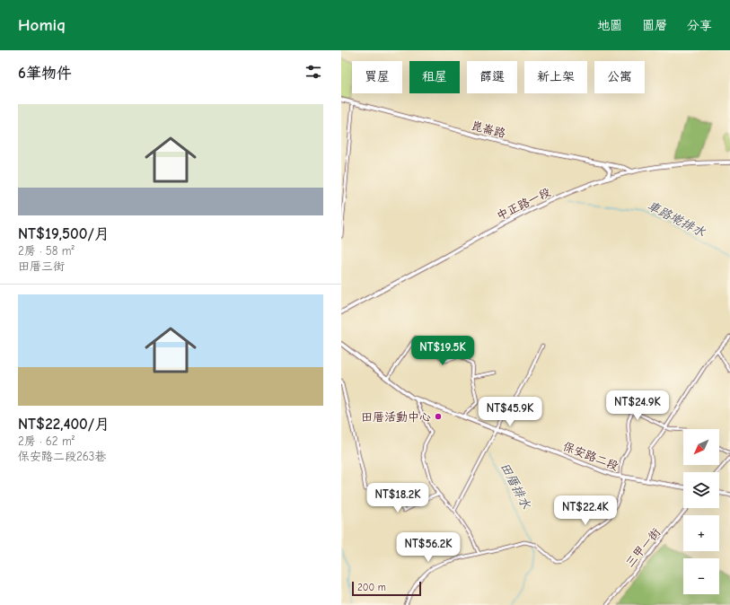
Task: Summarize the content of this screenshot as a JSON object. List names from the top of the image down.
{
  "streets": {
    "street": [
      "崑崙路",
      "中正路一段",
      "保安路二段",
      "三甲一街"
    ]
  },
  "crossings": [
    ["崑崙路", "中正路一段"]
  ],
  "water": ["車路墘排水", "田厝排水"],
  "places": ["田厝活動中心"],
  "scale_bar": "200 m",
  "north": "bottom left",
  "page": {
    "header": "Homiq",
    "nav": ["地圖", "圖層", "分享"],
    "heading": "6筆物件",
    "chip": [
      "買屋",
      "租屋",
      "篩選",
      "新上架",
      "公寓"
    ],
    "list": [
      {
        "name": "NT$19,500/月",
        "note": "2房 · 58 m² · 田厝三街"
      },
      {
        "name": "NT$22,400/月",
        "note": "2房 · 62 m² · 保安路二段263巷"
      }
    ],
    "price": [
      "NT$19.5K",
      "NT$24.9K",
      "NT$45.9K",
      "NT$18.2K",
      "NT$22.4K",
      "NT$56.2K"
    ],
    "map_buttons": ["+", "−"],
    "scale": "200 m"
  }
}
